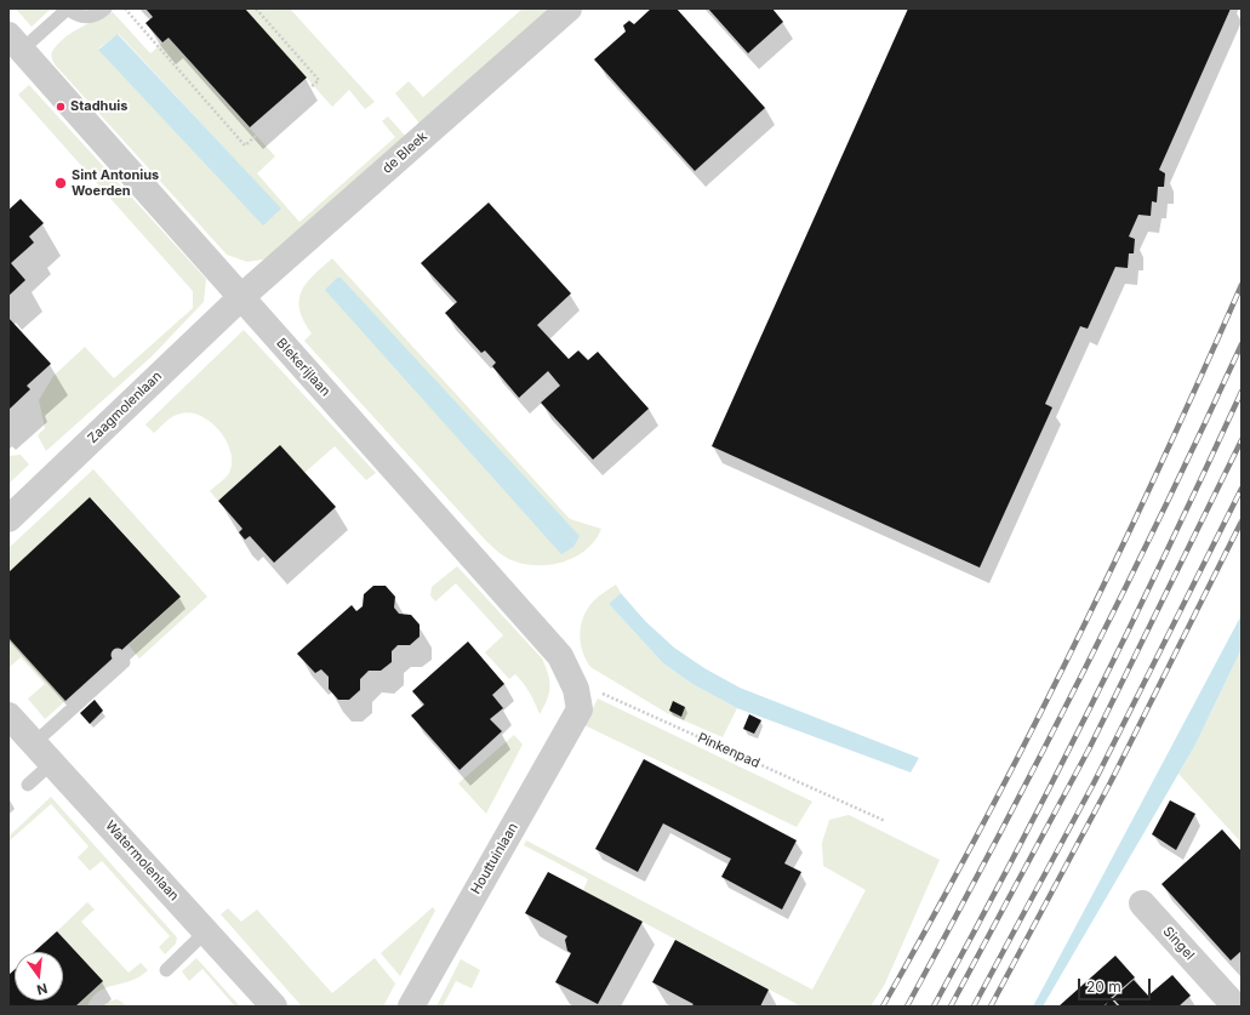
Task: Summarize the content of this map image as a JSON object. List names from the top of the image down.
{
  "streets": {
    "street": [
      "de Bleek",
      "Blekerijlaan",
      "Zaagmolenlaan",
      "Houttuinlaan",
      "Watermolenlaan",
      "Singel"
    ],
    "path": ["Pinkenpad"]
  },
  "crossings": [
    ["de Bleek", "Blekerijlaan"],
    ["de Bleek", "Zaagmolenlaan"],
    ["Blekerijlaan", "Zaagmolenlaan"],
    ["Blekerijlaan", "Pinkenpad"],
    ["Blekerijlaan", "Houttuinlaan"]
  ],
  "places": ["Stadhuis", "Sint Antonius Woerden"],
  "scale_bar": "20 m",
  "north": "bottom"
}
